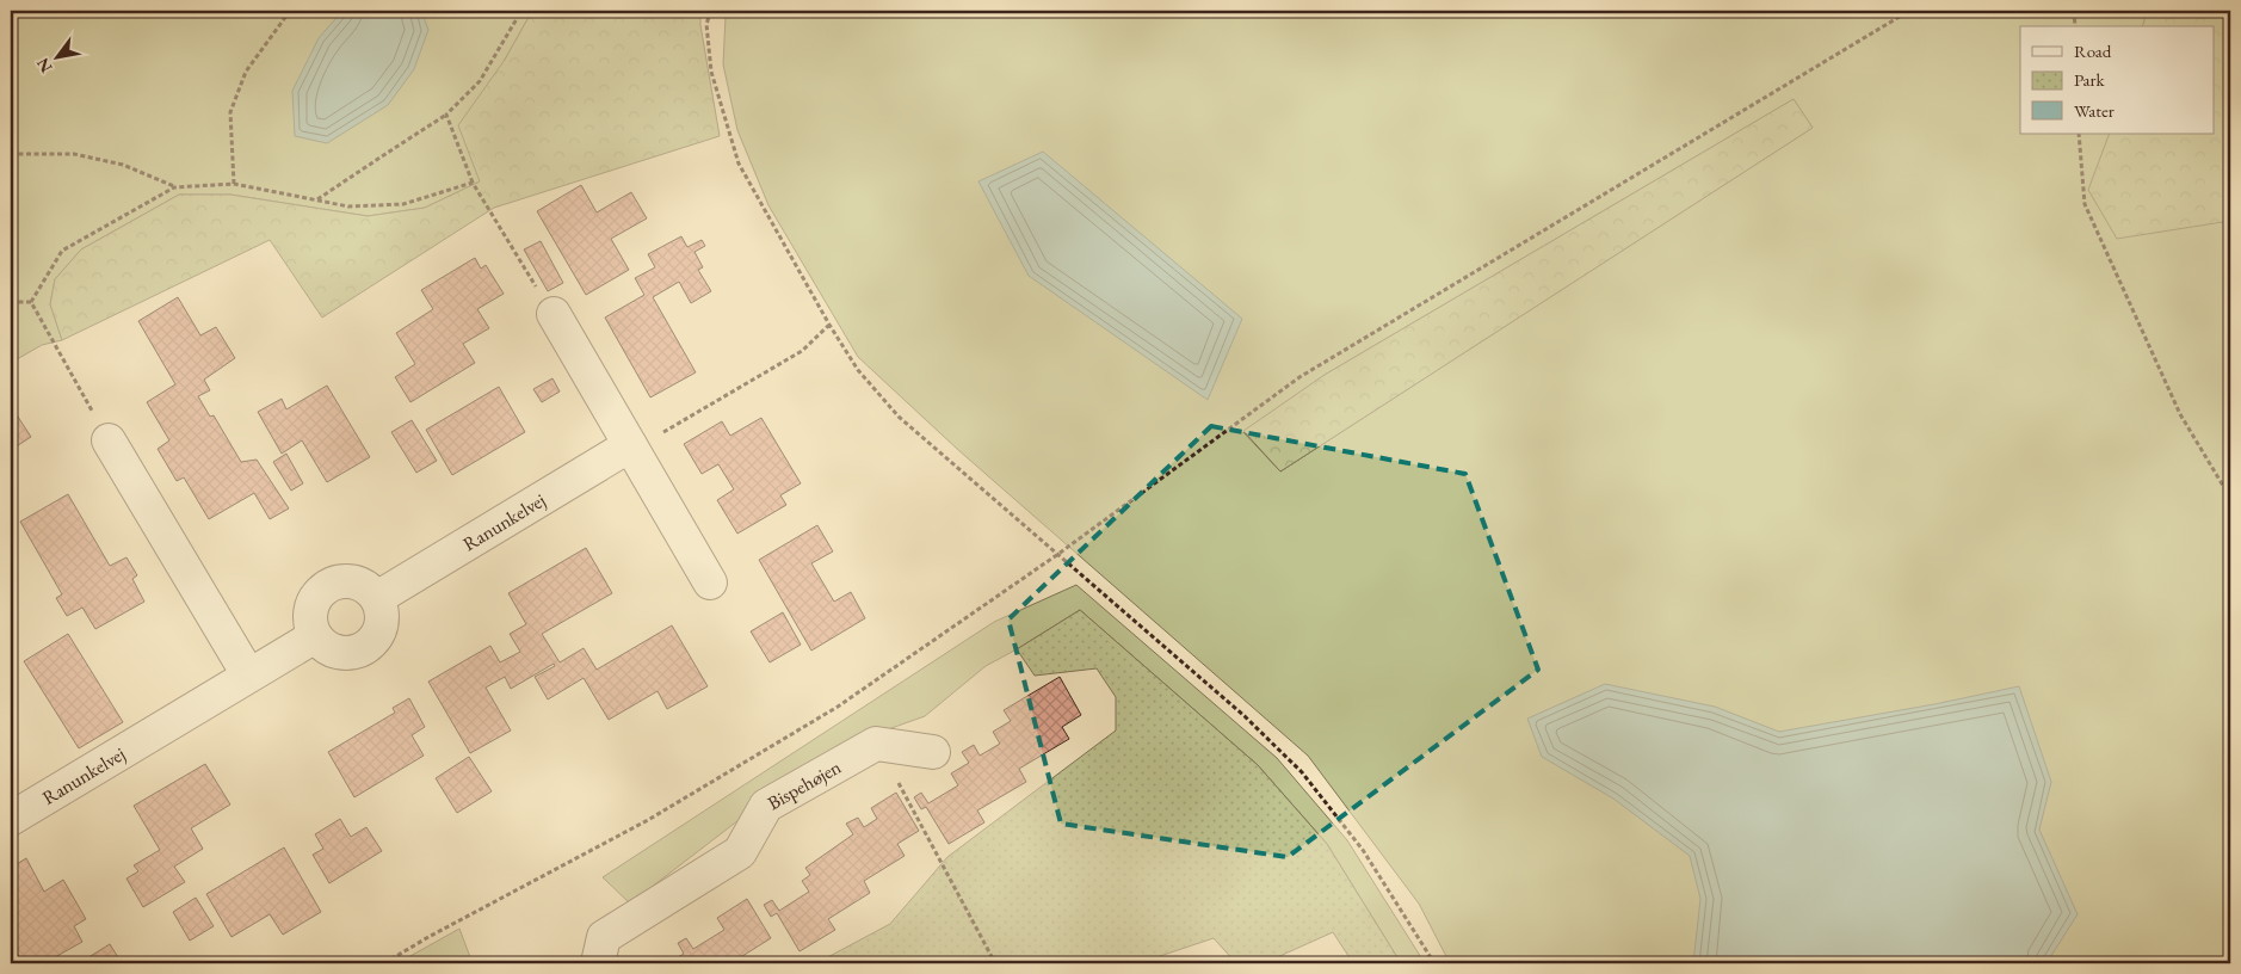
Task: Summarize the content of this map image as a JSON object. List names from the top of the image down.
{
  "streets": {
    "street": ["Ranunkelvej", "Bispehøjen"]
  },
  "legend": ["Road", "Park", "Water"],
  "north": "bottom left"
}
